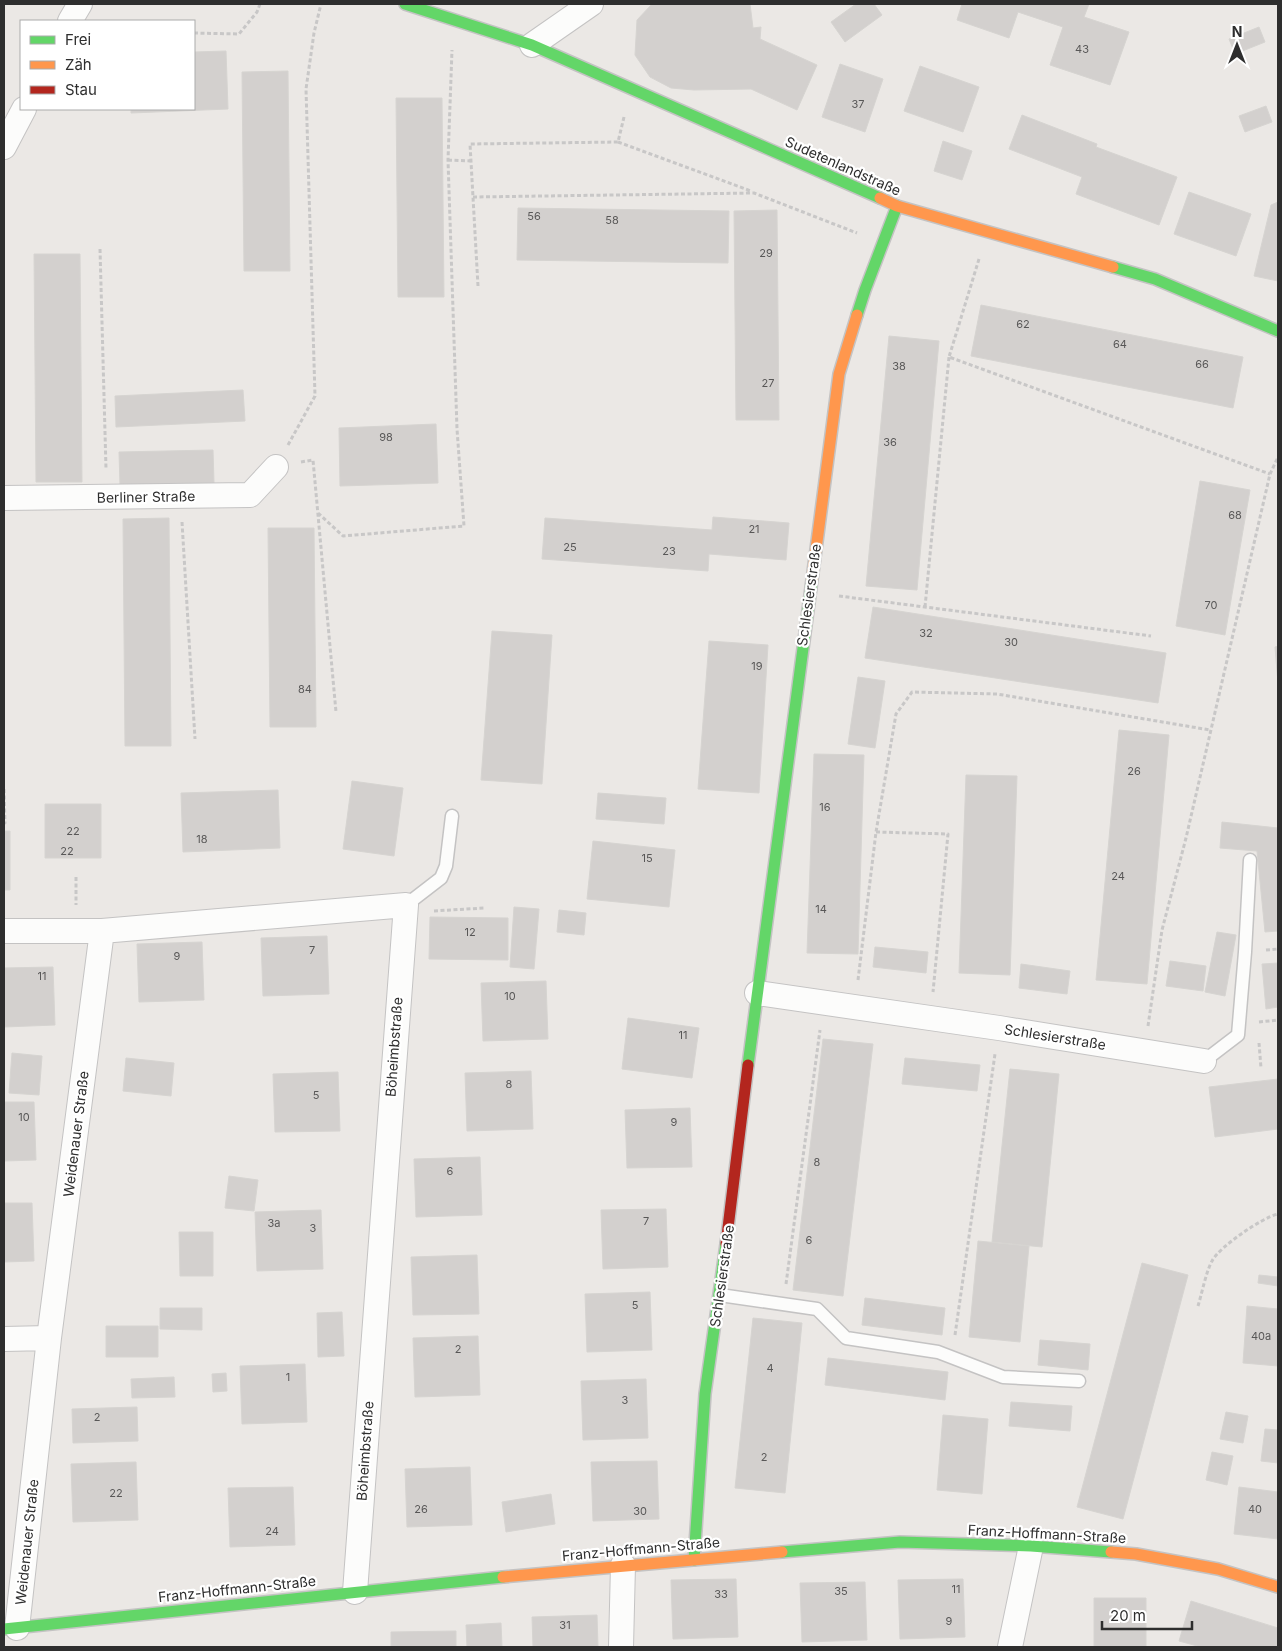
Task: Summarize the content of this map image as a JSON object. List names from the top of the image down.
{
  "streets": {
    "street": [
      "Sudetenlandstraße",
      "Berliner Straße",
      "Schlesierstraße",
      "Böheimbstraße",
      "Weidenauer Straße",
      "Franz-Hoffmann-Straße"
    ]
  },
  "crossings": [
    ["Sudetenlandstraße", "Schlesierstraße"],
    ["Schlesierstraße", "Franz-Hoffmann-Straße"],
    ["Böheimbstraße", "Franz-Hoffmann-Straße"],
    ["Weidenauer Straße", "Franz-Hoffmann-Straße"]
  ],
  "house_numbers": [
    "43",
    "37",
    "56",
    "58",
    "29",
    "62",
    "64",
    "66",
    "38",
    "27",
    "98",
    "36",
    "68",
    "21",
    "25",
    "23",
    "70",
    "32",
    "30",
    "19",
    "84",
    "26",
    "16",
    "22",
    "18",
    "22",
    "15",
    "24",
    "14",
    "12",
    "7",
    "9",
    "11",
    "10",
    "11",
    "8",
    "5",
    "10",
    "9",
    "8",
    "6",
    "7",
    "3a",
    "3",
    "6",
    "5",
    "40a",
    "2",
    "4",
    "1",
    "3",
    "2",
    "2",
    "22",
    "26",
    "40",
    "30",
    "24",
    "11",
    "35",
    "33",
    "9",
    "31"
  ],
  "legend": ["Frei", "Zäh", "Stau"],
  "scale_bar": "20 m",
  "north": "top"
}
